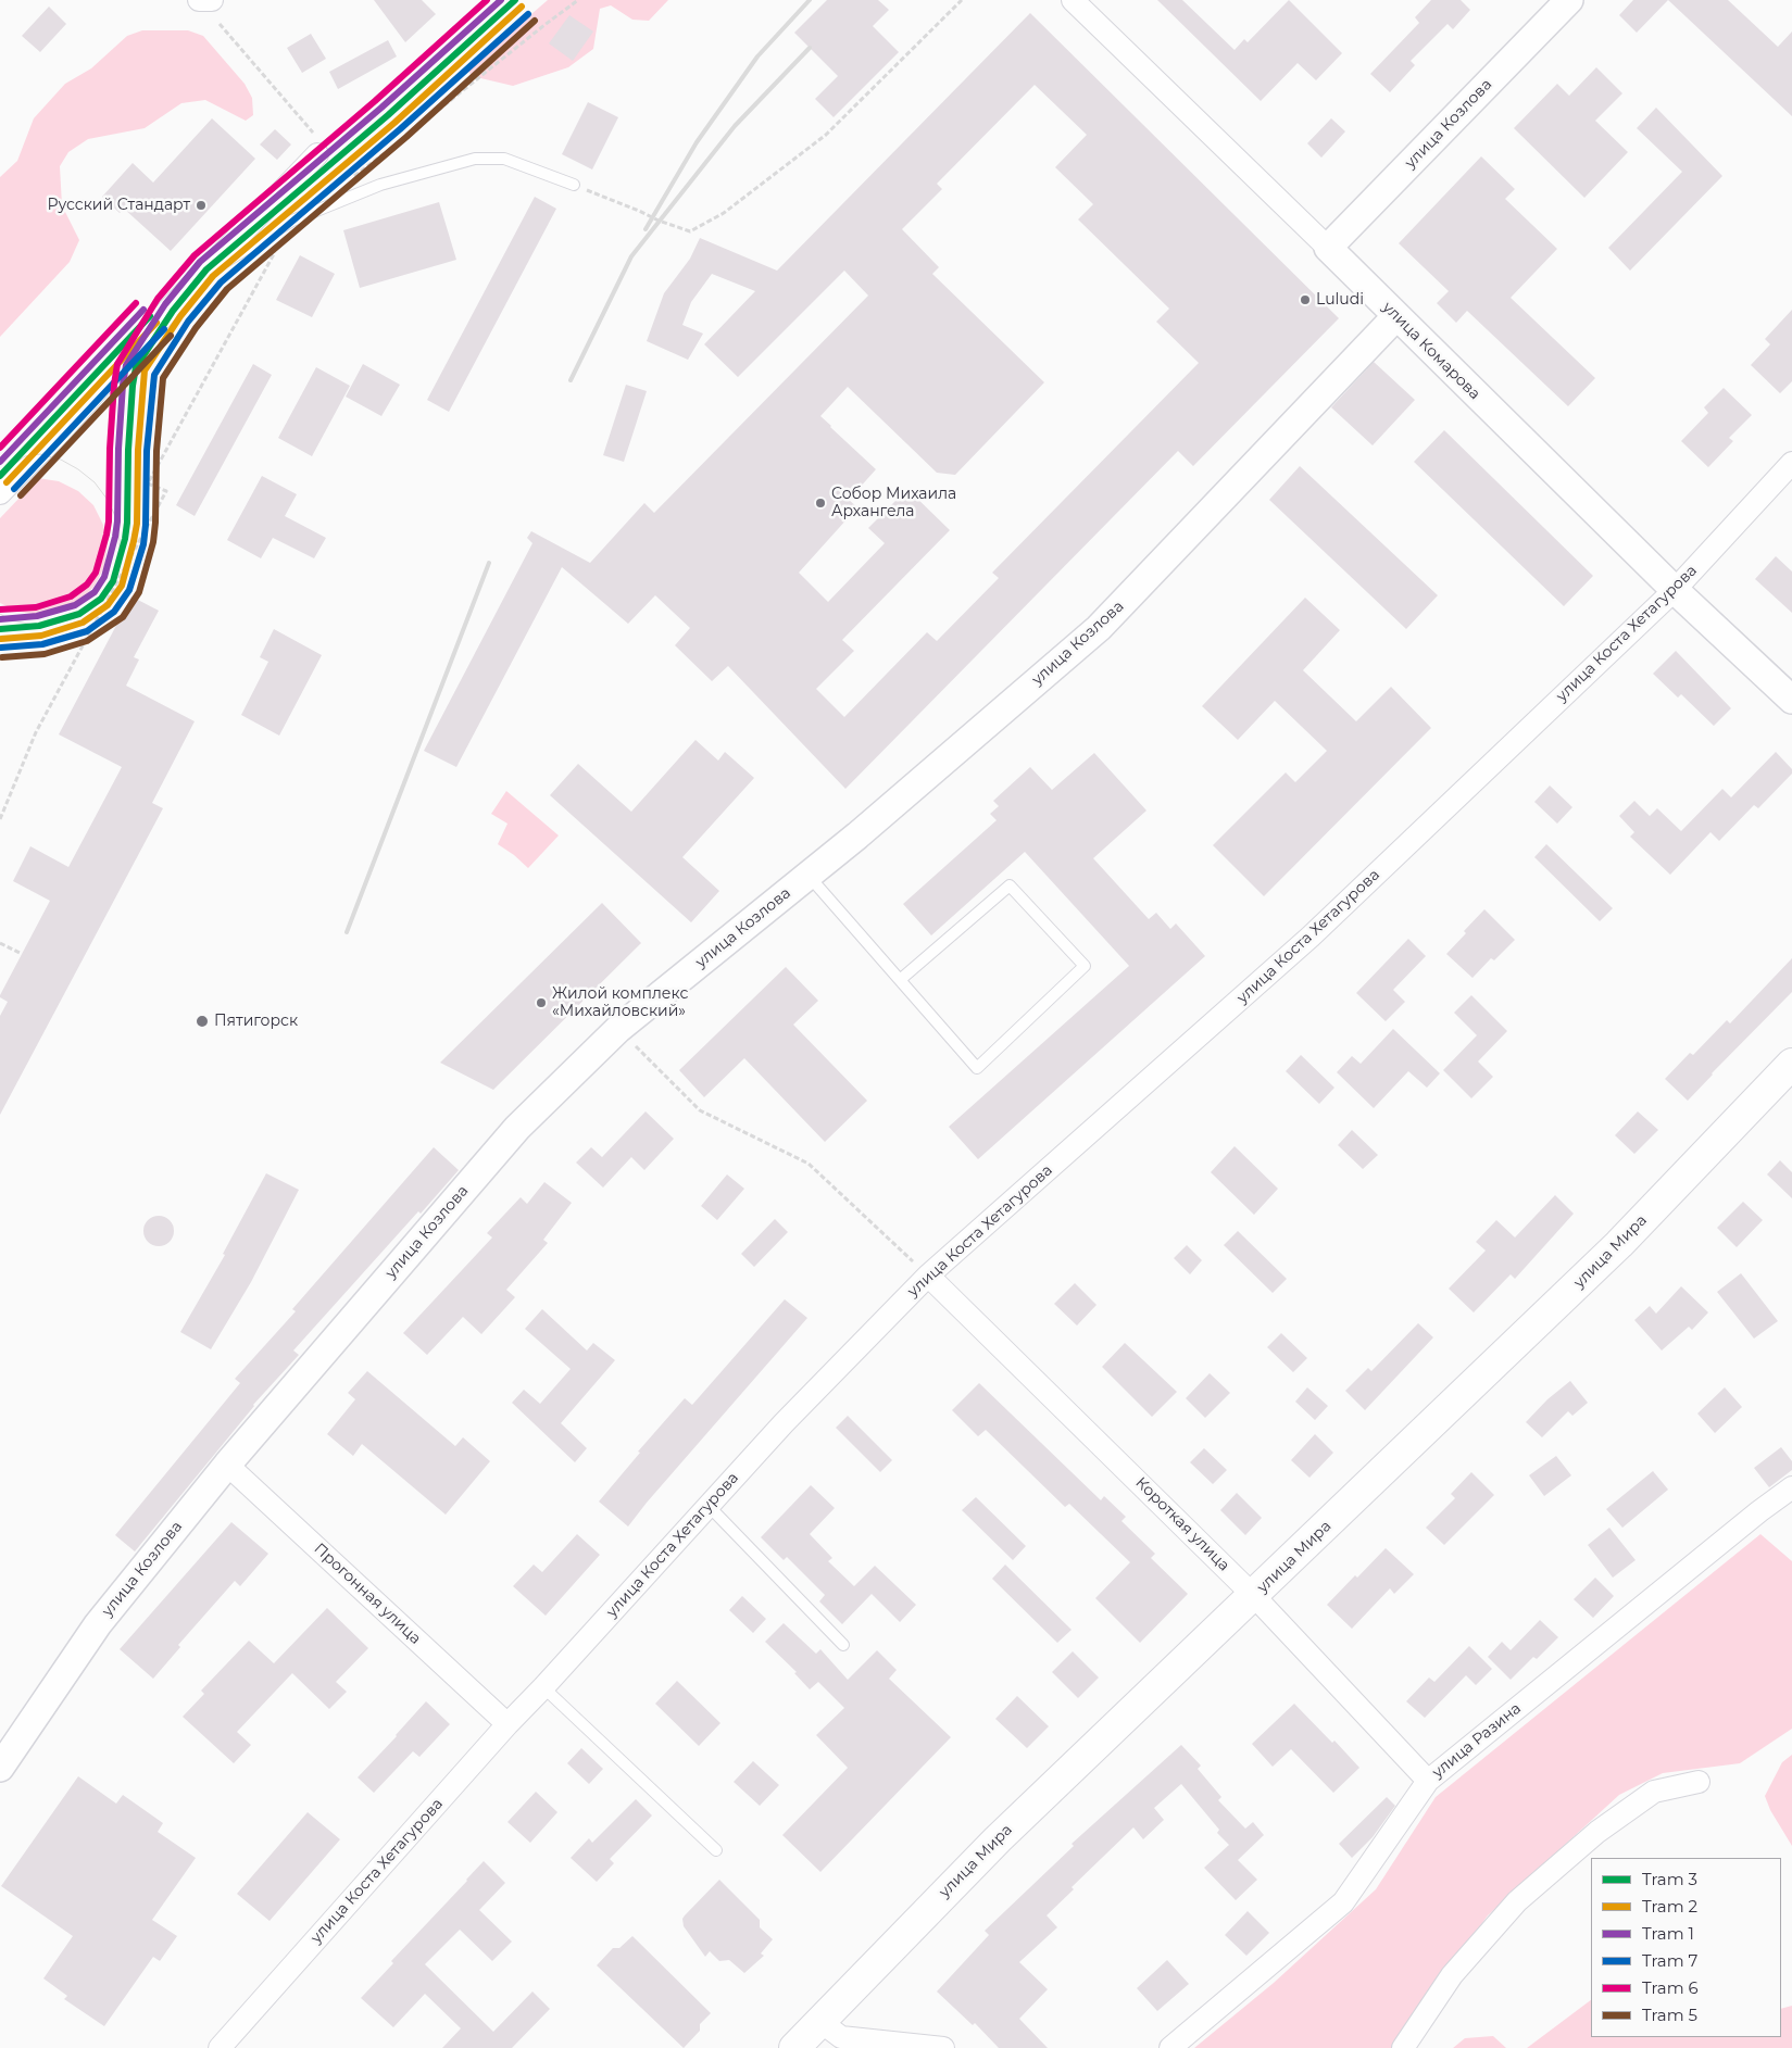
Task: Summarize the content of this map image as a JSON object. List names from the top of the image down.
{
  "streets": {
    "main road": ["улица Мира"],
    "street": [
      "улица Козлова",
      "улица Комарова",
      "улица Коста Хетагурова",
      "Короткая улица",
      "Прогонная улица",
      "улица Разина"
    ]
  },
  "crossings": [
    ["улица Козлова", "улица Комарова"],
    ["улица Козлова", "Прогонная улица"],
    ["улица Комарова", "улица Коста Хетагурова"],
    ["улица Коста Хетагурова", "Короткая улица"],
    ["улица Коста Хетагурова", "Прогонная улица"],
    ["улица Мира", "Короткая улица"],
    ["Короткая улица", "улица Разина"]
  ],
  "places": [
    "Русский Стандарт",
    "Luludi",
    "Собор Михаила Архангела",
    "Жилой комплекс «Михайловский»",
    "Пятигорск"
  ],
  "lines": [
    "tram line 3",
    "tram line 1",
    "tram line 6",
    "tram line 2",
    "tram line 7",
    "tram line 5"
  ],
  "legend": [
    "Tram 3",
    "Tram 2",
    "Tram 1",
    "Tram 7",
    "Tram 6",
    "Tram 5"
  ]
}
